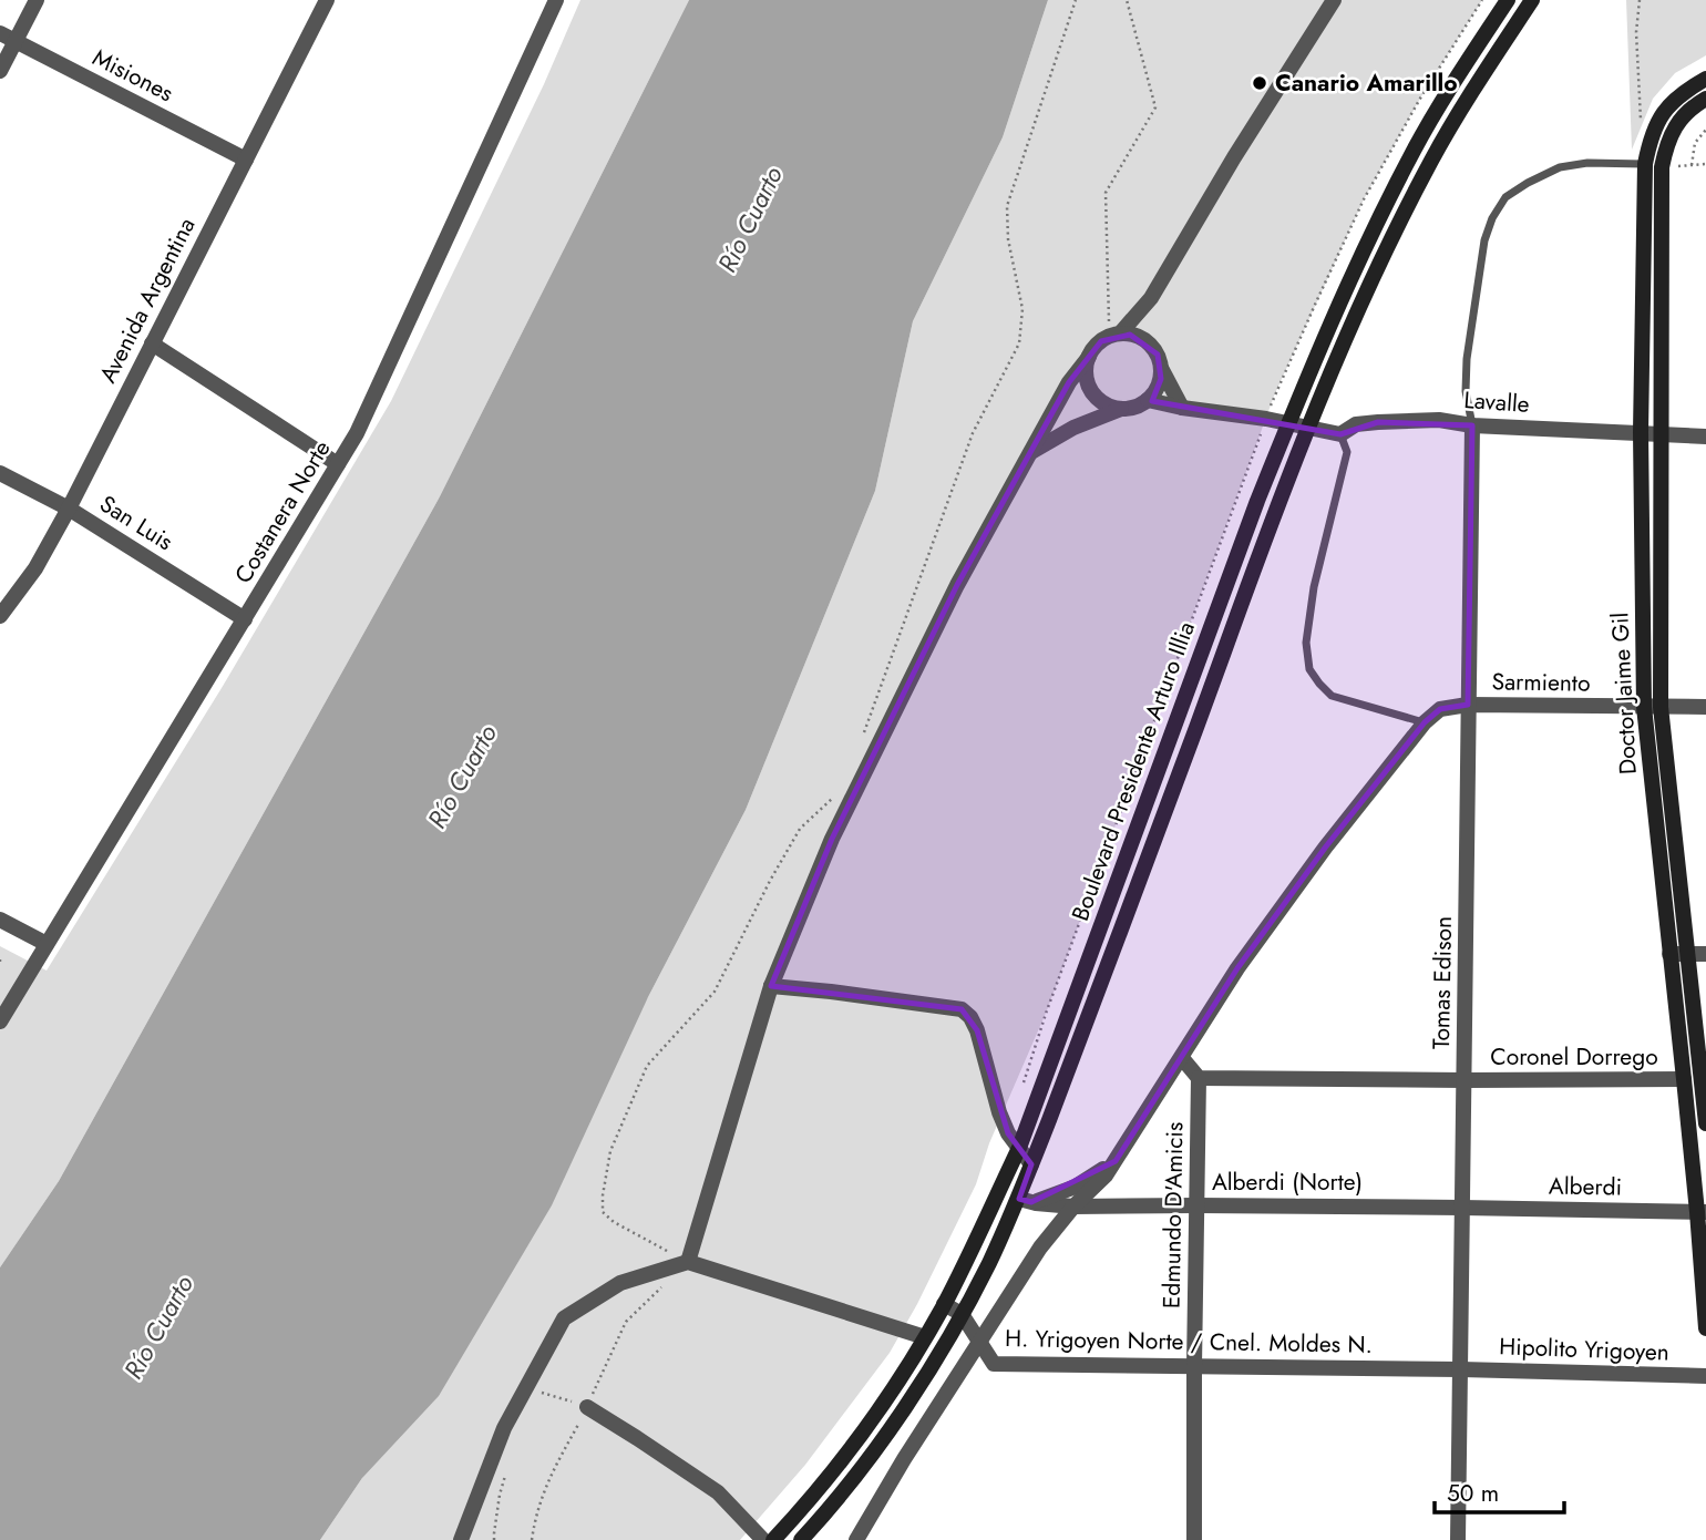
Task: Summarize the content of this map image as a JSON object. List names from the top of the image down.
{
  "streets": {
    "main road": ["Doctor Jaime Gil", "Boulevard Presidente Arturo Illia"],
    "street": [
      "Misiones",
      "Avenida Argentina",
      "Lavalle",
      "Costanera Norte",
      "San Luis",
      "Sarmiento",
      "Tomas Edison",
      "Coronel Dorrego",
      "Alberdi (Norte)",
      "Alberdi",
      "Edmundo D'Amicis",
      "H. Yrigoyen Norte / Cnel. Moldes N.",
      "Hipolito Yrigoyen"
    ]
  },
  "crossings": [
    ["Misiones", "Avenida Argentina"],
    ["Avenida Argentina", "San Luis"],
    ["Lavalle", "Doctor Jaime Gil"],
    ["Lavalle", "Tomas Edison"],
    ["Costanera Norte", "San Luis"],
    ["Sarmiento", "Doctor Jaime Gil"],
    ["Sarmiento", "Tomas Edison"],
    ["Doctor Jaime Gil", "Coronel Dorrego"],
    ["Doctor Jaime Gil", "Alberdi"],
    ["Boulevard Presidente Arturo Illia", "Alberdi (Norte)"],
    ["Boulevard Presidente Arturo Illia", "H. Yrigoyen Norte / Cnel. Moldes N."],
    ["Tomas Edison", "Coronel Dorrego"],
    ["Tomas Edison", "Alberdi (Norte)"],
    ["Tomas Edison", "Alberdi"],
    ["Tomas Edison", "H. Yrigoyen Norte / Cnel. Moldes N."],
    ["Tomas Edison", "Hipolito Yrigoyen"],
    ["Coronel Dorrego", "Edmundo D'Amicis"],
    ["Alberdi (Norte)", "Alberdi"],
    ["Alberdi (Norte)", "Edmundo D'Amicis"],
    ["Edmundo D'Amicis", "H. Yrigoyen Norte / Cnel. Moldes N."],
    ["H. Yrigoyen Norte / Cnel. Moldes N.", "Hipolito Yrigoyen"]
  ],
  "water": ["Río Cuarto"],
  "places": ["Canario Amarillo"],
  "scale_bar": "50 m"
}
